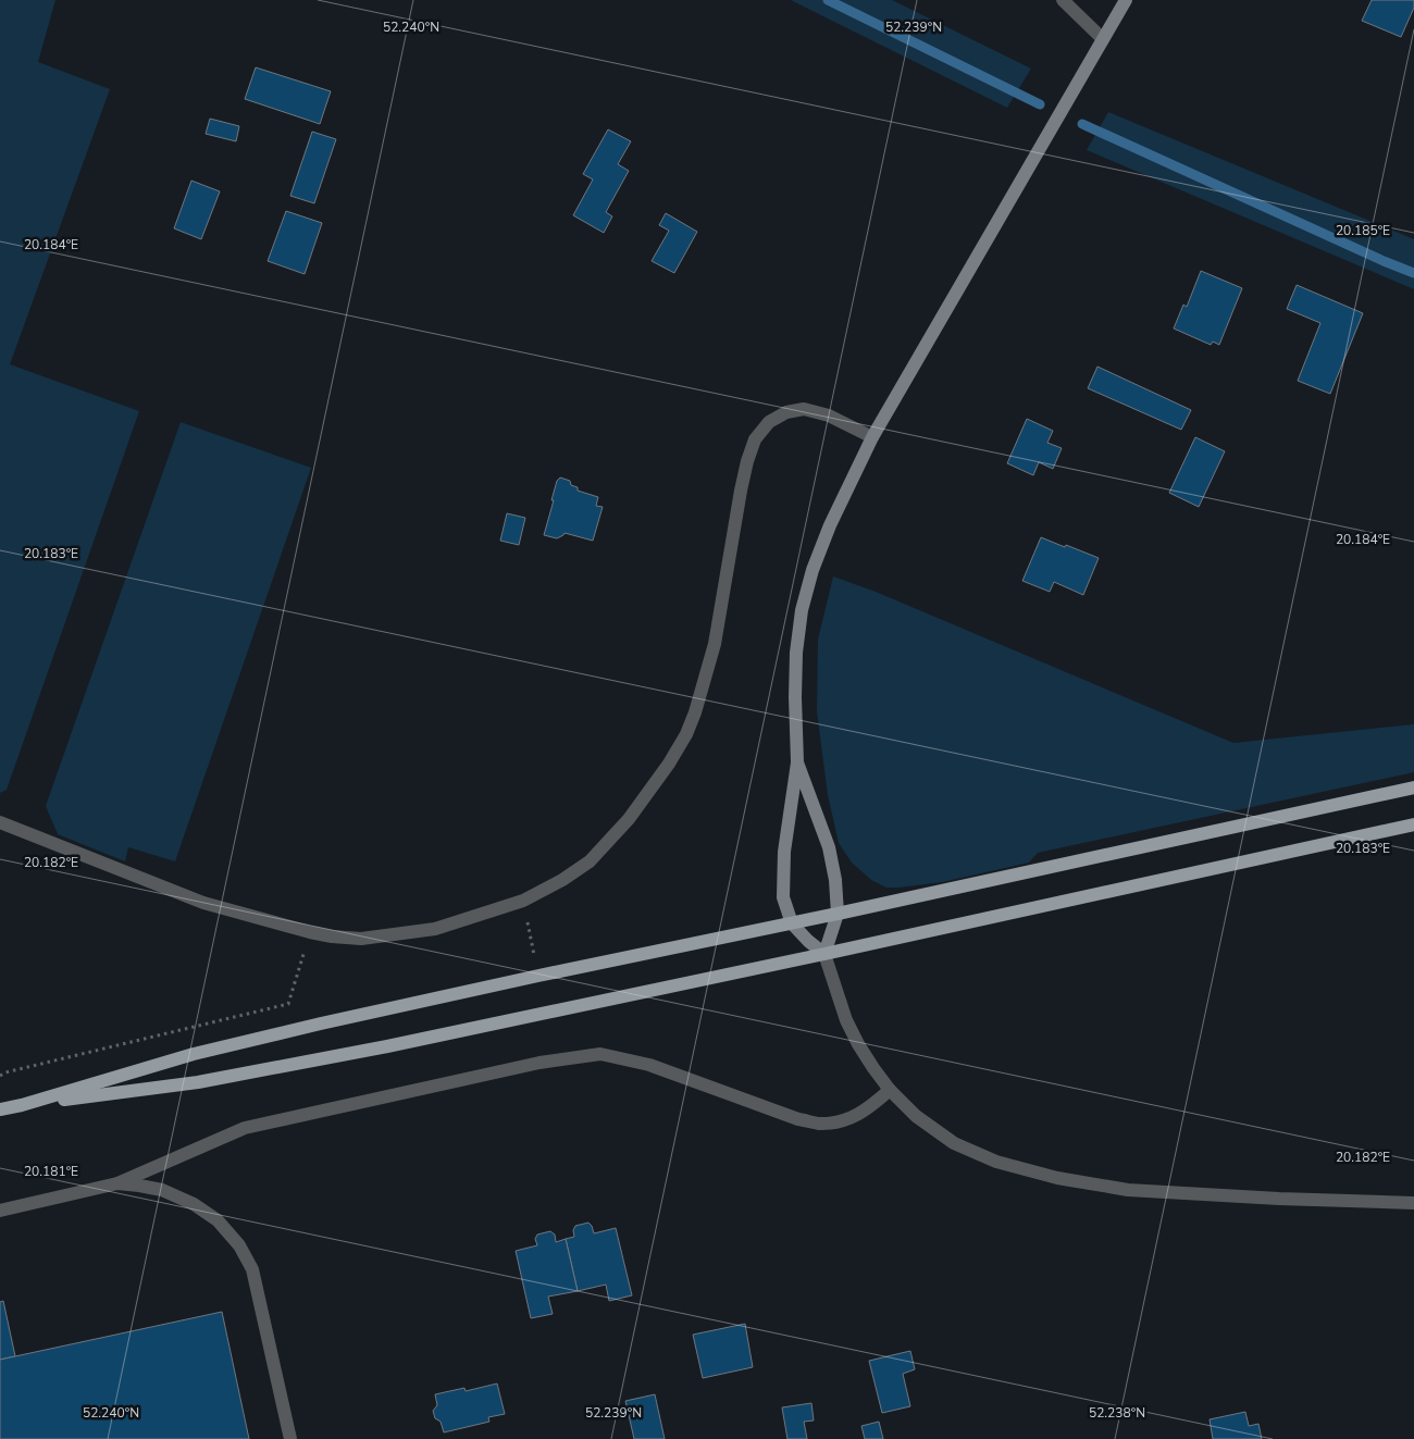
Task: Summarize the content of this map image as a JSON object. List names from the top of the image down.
{
  "coordinates": [
    "52.240°N",
    "52.239°N",
    "20.185°E",
    "20.184°E",
    "20.183°E",
    "20.182°E",
    "20.181°E",
    "52.238°N"
  ]
}
